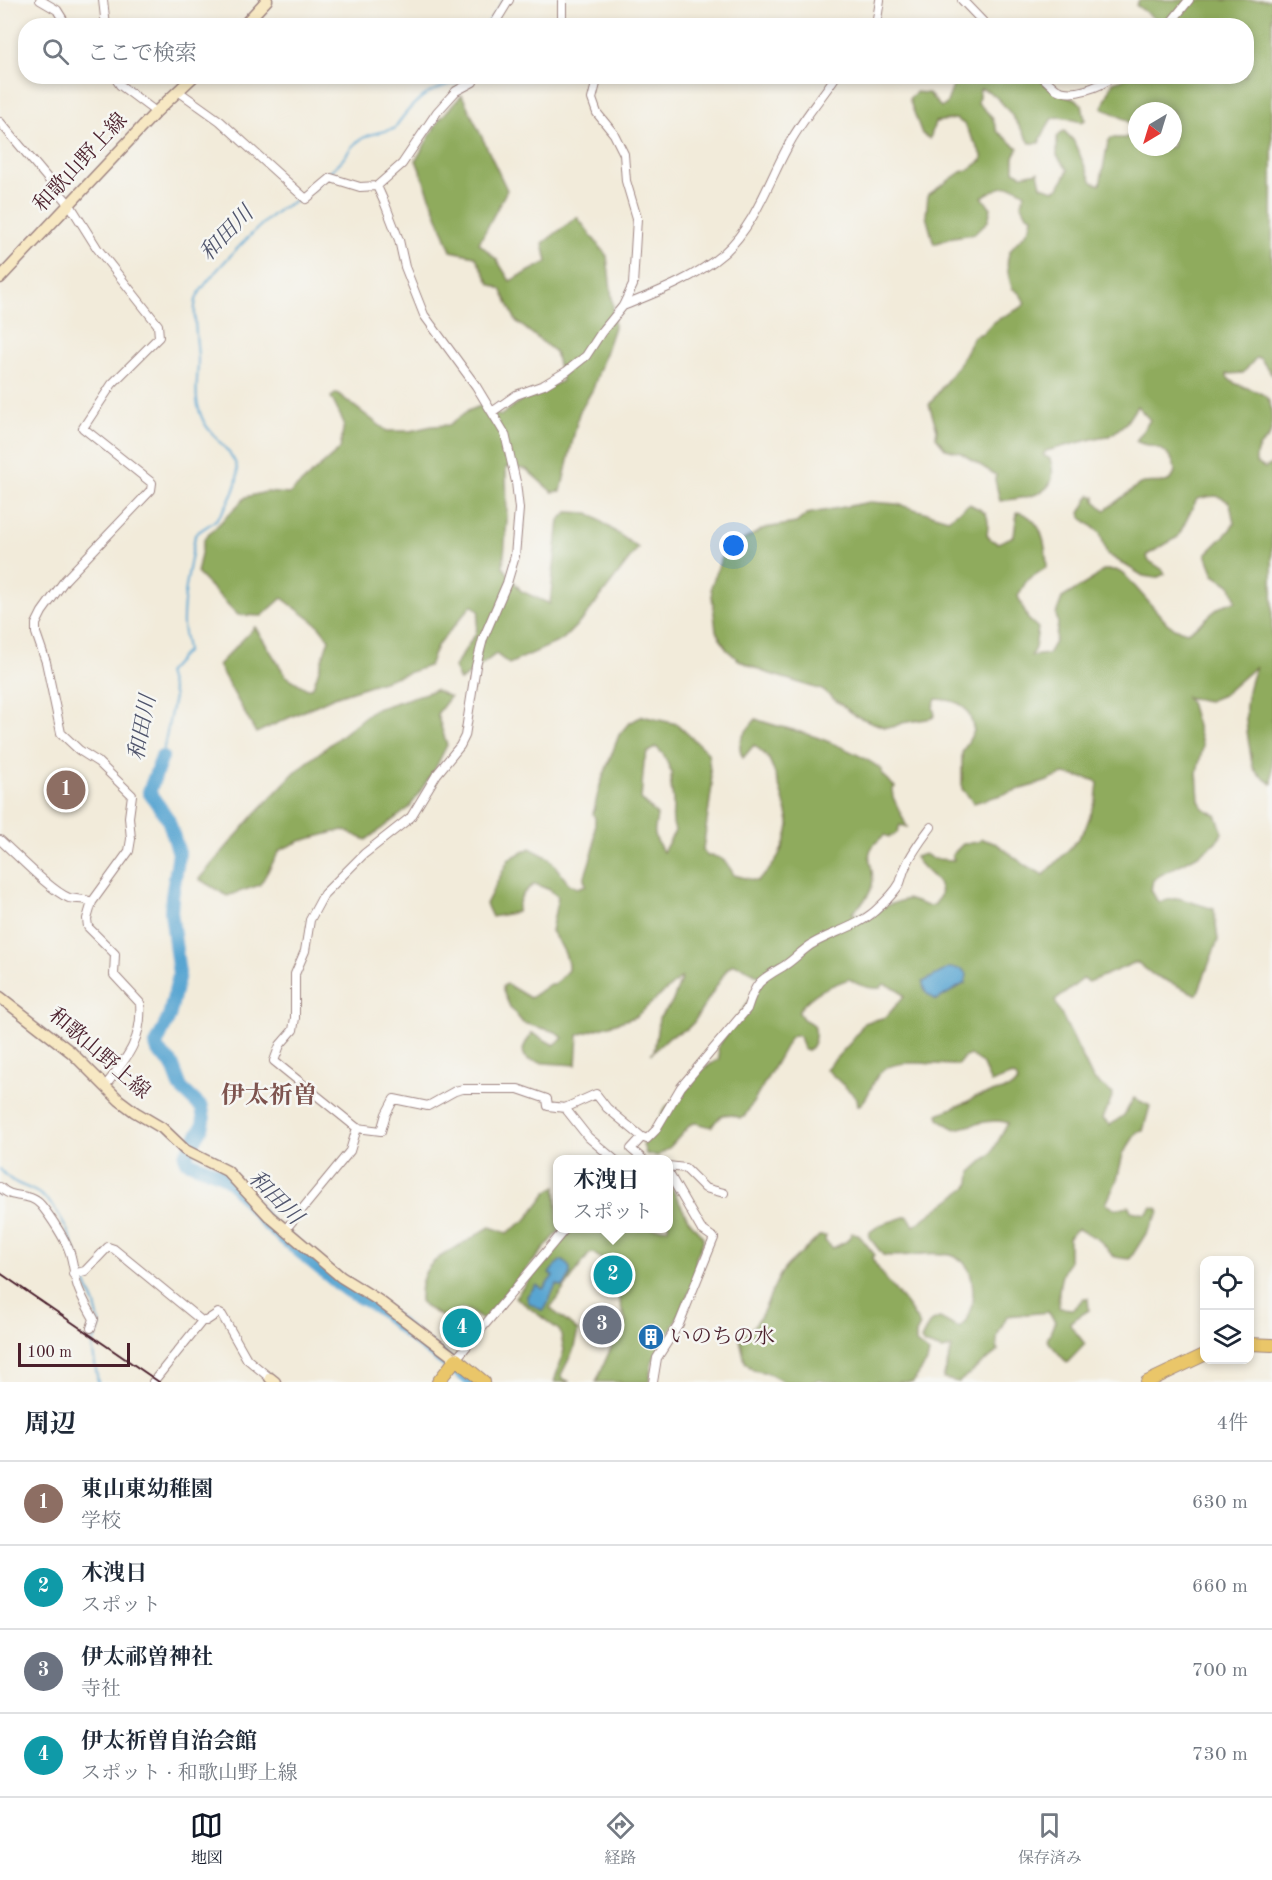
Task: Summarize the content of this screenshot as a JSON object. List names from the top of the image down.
{
  "streets": {
    "main road": ["和歌山野上線"]
  },
  "districts": ["伊太祈曽"],
  "water": ["和田川"],
  "places": {
    "building": ["いのちの水"]
  },
  "scale_bar": "100 m",
  "north": "bottom left",
  "page": {
    "search": "ここで検索",
    "pins": [
      "1",
      "2",
      "3",
      "4"
    ],
    "popup": ["木洩日", "スポット"],
    "scale": "100 m",
    "heading": ["周辺", "4件"],
    "list": [
      {
        "mark": "1",
        "name": "東山東幼稚園",
        "note": "学校",
        "value": "630 m"
      },
      {
        "mark": "2",
        "name": "木洩日",
        "note": "スポット",
        "value": "660 m"
      },
      {
        "mark": "3",
        "name": "伊太祁曽神社",
        "note": "寺社",
        "value": "700 m"
      },
      {
        "mark": "4",
        "name": "伊太祈曽自治会館",
        "note": "スポット · 和歌山野上線",
        "value": "730 m"
      }
    ],
    "nav": ["地図", "経路", "保存済み"]
  }
}
